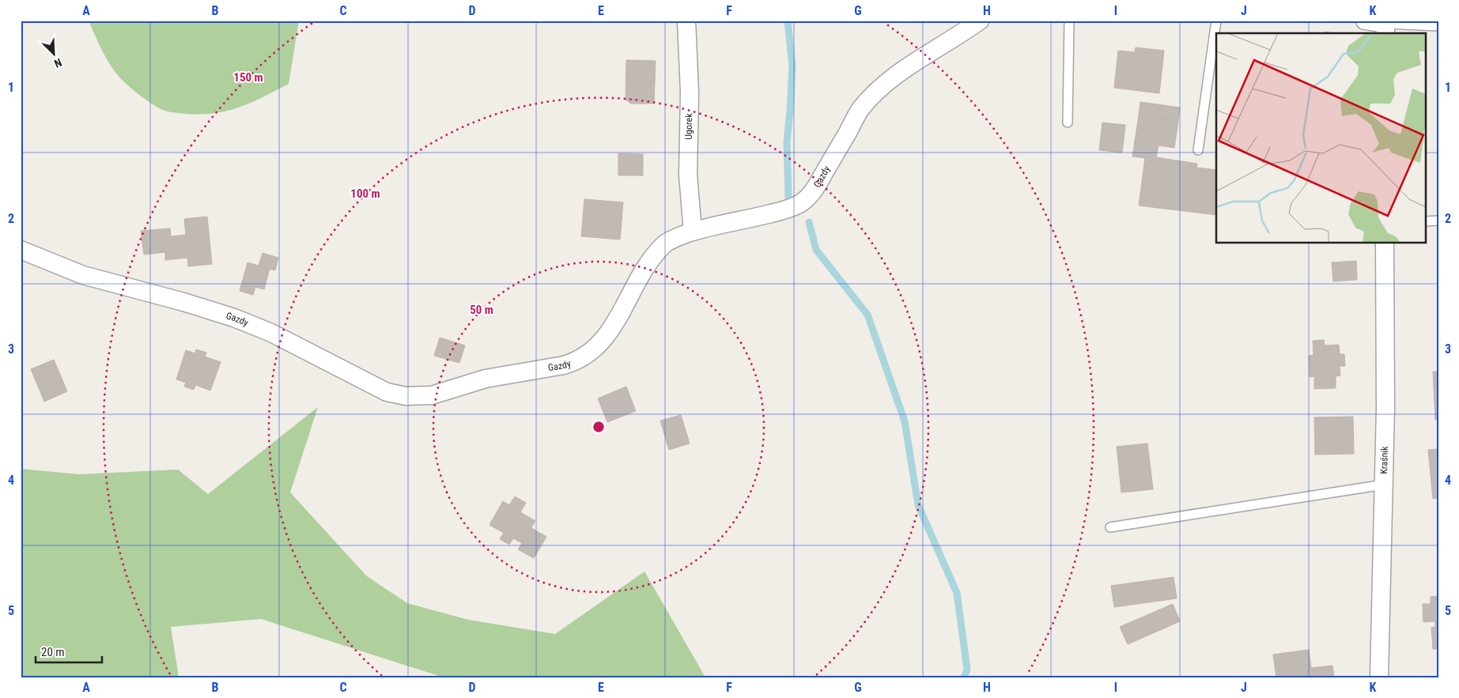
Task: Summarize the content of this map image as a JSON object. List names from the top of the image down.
{
  "streets": {
    "street": ["Ugorek", "Gazdy", "Kraśnik"]
  },
  "crossings": [
    ["Ugorek", "Gazdy"]
  ],
  "scale_bar": "20 m",
  "north": "bottom right",
  "grid": {
    "columns": [
      "A",
      "B",
      "C",
      "D",
      "E",
      "F",
      "G",
      "H",
      "I",
      "J",
      "K"
    ],
    "rows": [
      "1",
      "2",
      "3",
      "4",
      "5"
    ]
  },
  "rings": ["150 m", "100 m", "50 m"]
}
